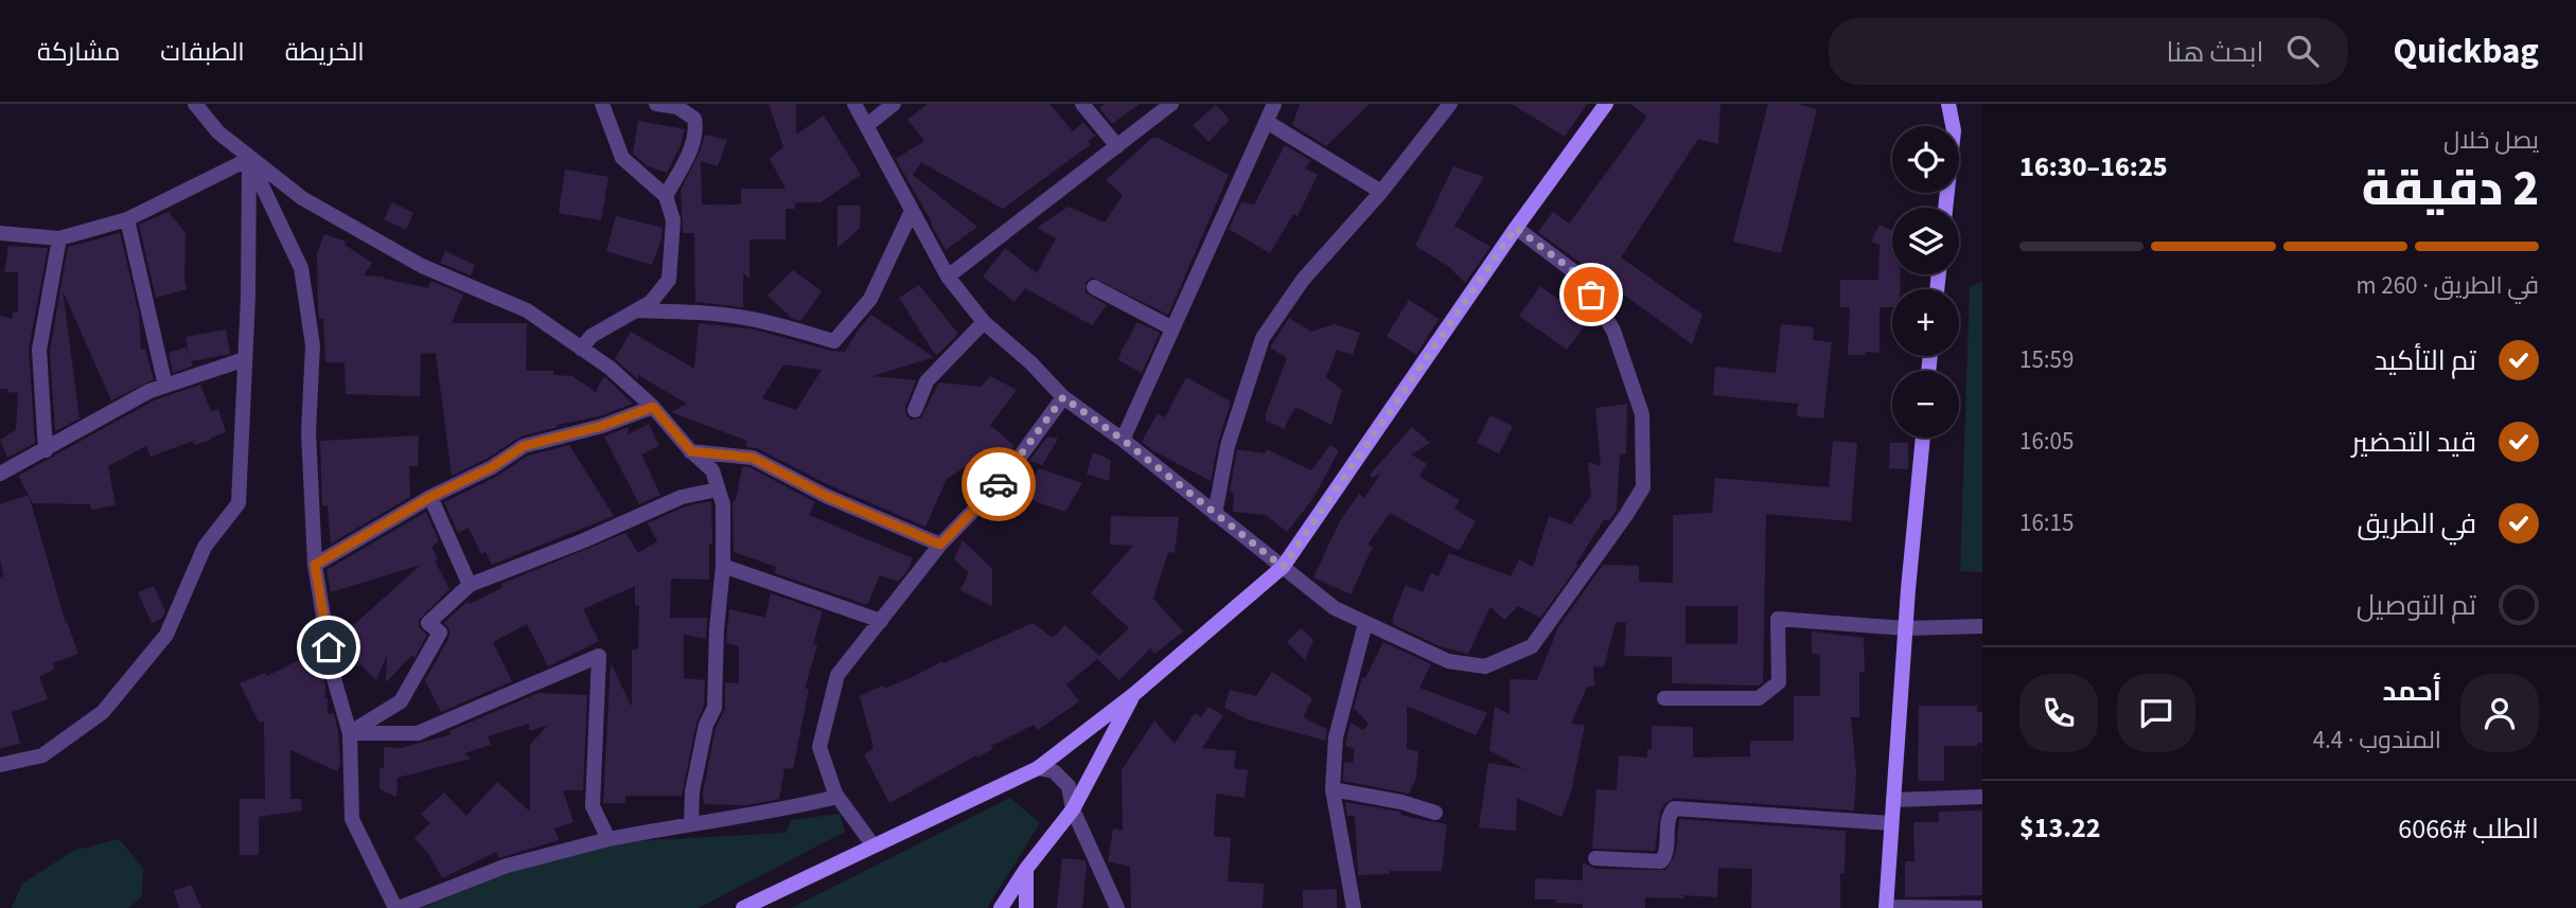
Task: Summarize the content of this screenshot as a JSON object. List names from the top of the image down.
{
  "page": {
    "header": "Quickbag",
    "search": "ابحث هنا",
    "nav": ["الخريطة", "الطبقات", "مشاركة"],
    "heading": ["2 دقيقة", "يصل خلال", "16:25–16:30"],
    "panel": [
      "أحمد",
      "المندوب · 4.4",
      "الطلب #6066",
      "$13.22"
    ],
    "map_buttons": ["+", "−"],
    "bar": "في الطريق · 260 m",
    "list": [
      ["تم التأكيد", "15:59"],
      ["قيد التحضير", "16:05"],
      ["في الطريق", "16:15"],
      "تم التوصيل"
    ]
  }
}
